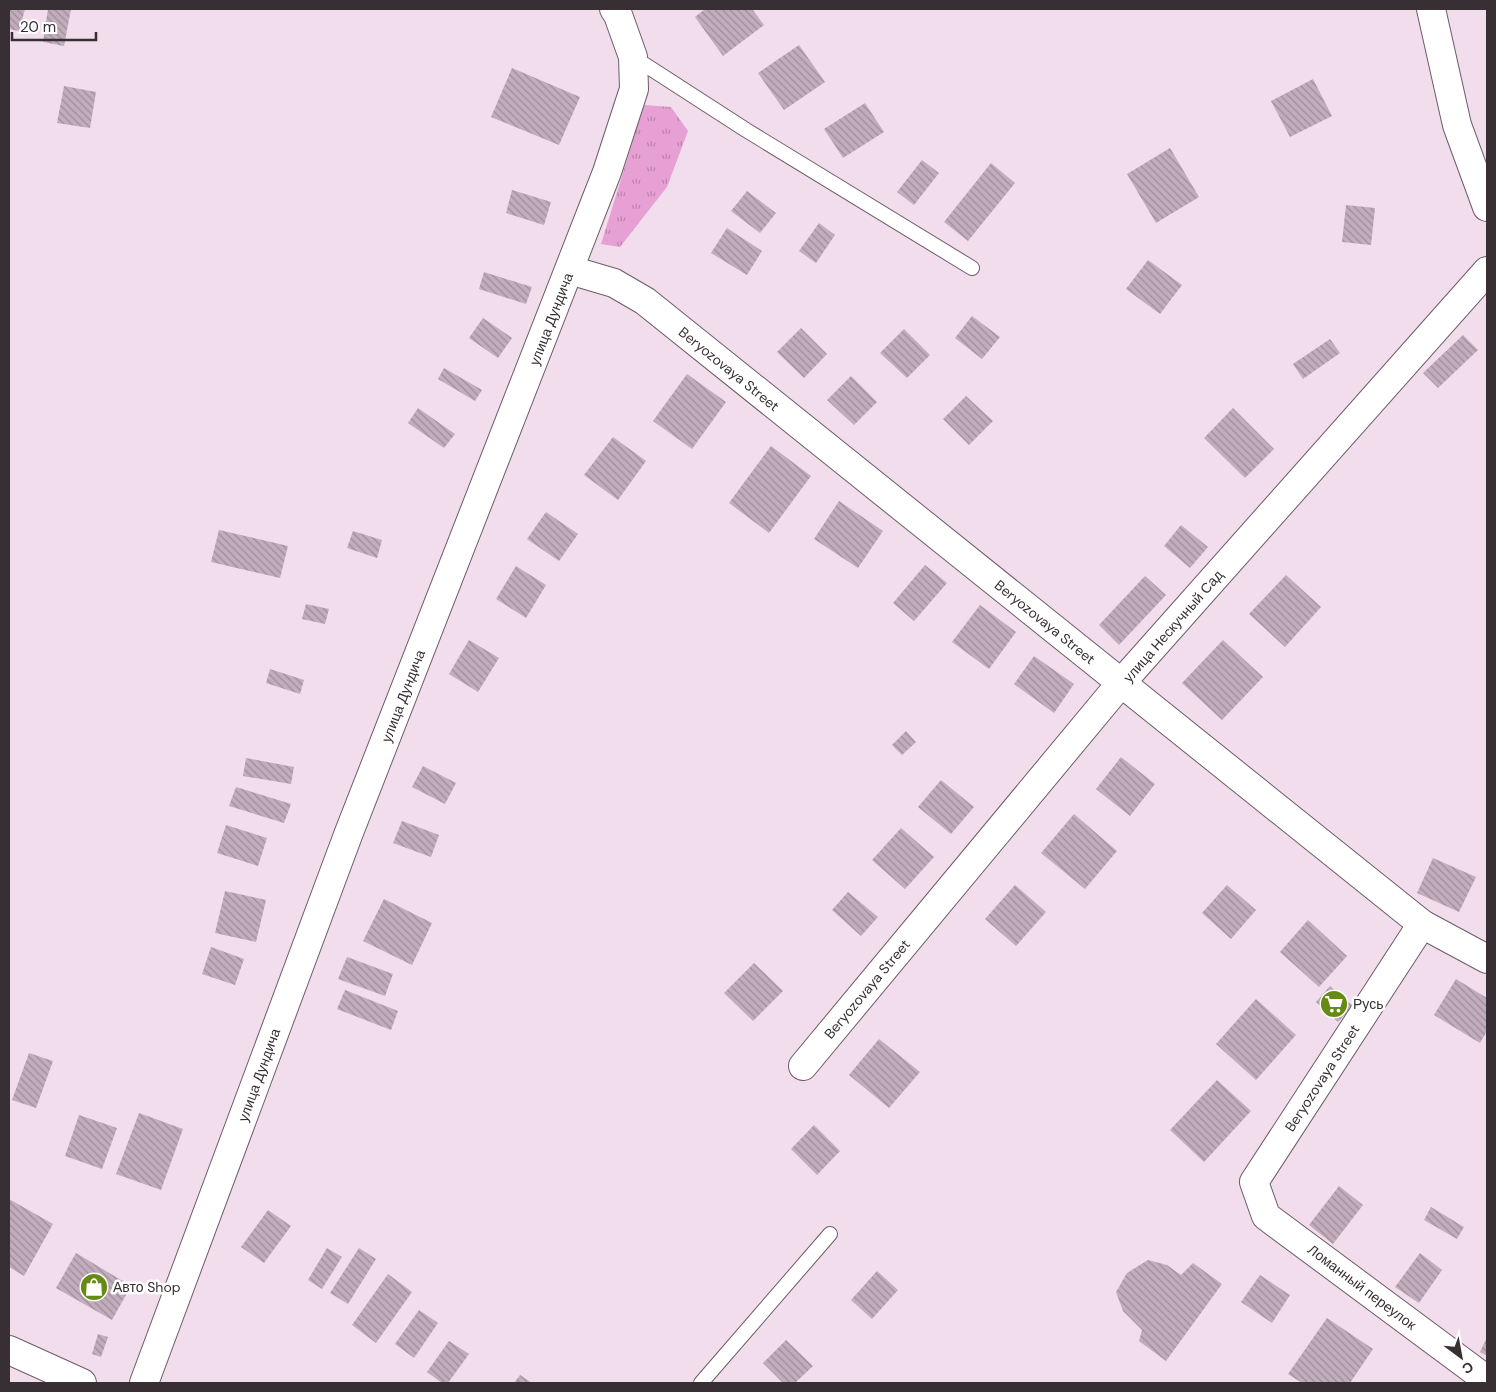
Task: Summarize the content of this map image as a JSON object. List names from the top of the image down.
{
  "streets": {
    "street": [
      "улица Дундича",
      "Beryozovaya Street",
      "улица Нескучный Сад",
      "Ломанный переулок"
    ]
  },
  "crossings": [
    ["улица Дундича", "Beryozovaya Street"],
    ["Beryozovaya Street", "улица Нескучный Сад"],
    ["Beryozovaya Street", "Ломанный переулок"]
  ],
  "places": {
    "supermarket": ["Русь"],
    "shop": ["Авто Shop"]
  },
  "scale_bar": "20 m",
  "north": "bottom right"
}
